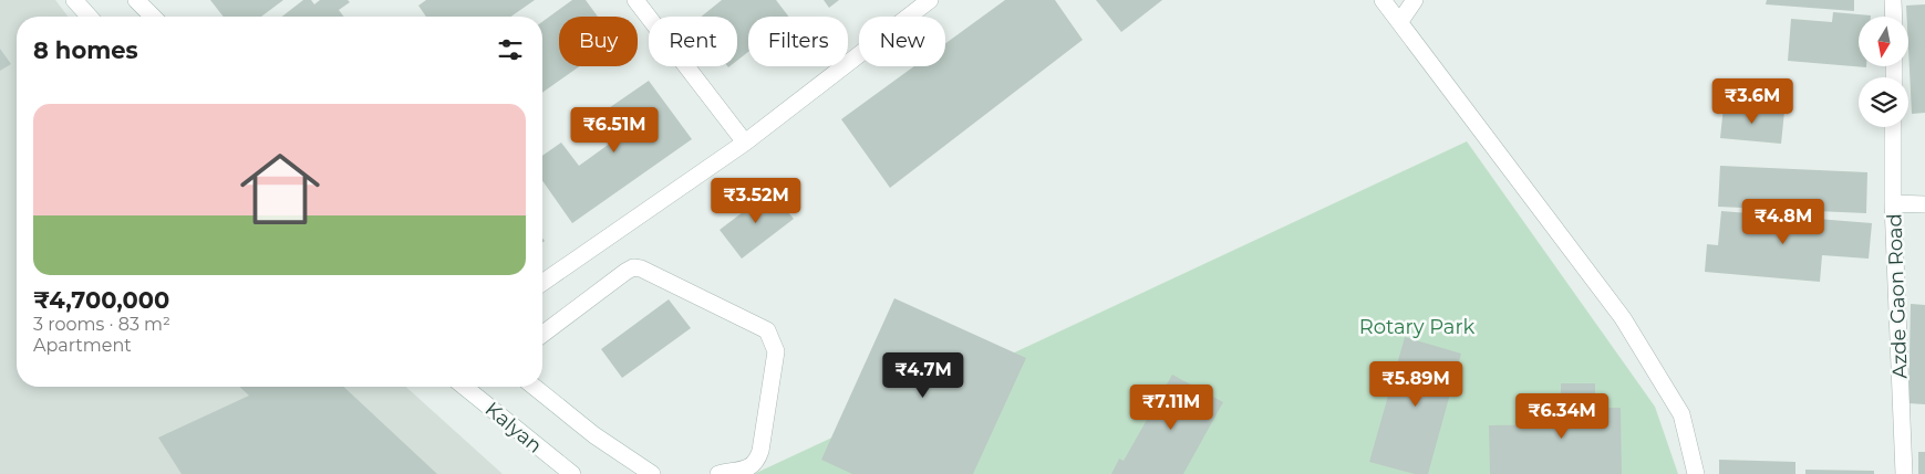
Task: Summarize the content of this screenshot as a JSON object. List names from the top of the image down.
{
  "streets": {
    "street": ["Azde Gaon Road", "Kalyan"]
  },
  "parks": ["Rotary Park"],
  "north": "bottom",
  "page": {
    "chip": [
      "Buy",
      "Rent",
      "Filters",
      "New"
    ],
    "heading": "8 homes",
    "price": [
      "₹3.6M",
      "₹6.51M",
      "₹3.52M",
      "₹4.8M",
      "₹4.7M",
      "₹5.89M",
      "₹7.11M",
      "₹6.34M"
    ],
    "list": [
      {
        "name": "₹4,700,000",
        "note": "3 rooms · 83 m² · Apartment"
      }
    ]
  }
}
